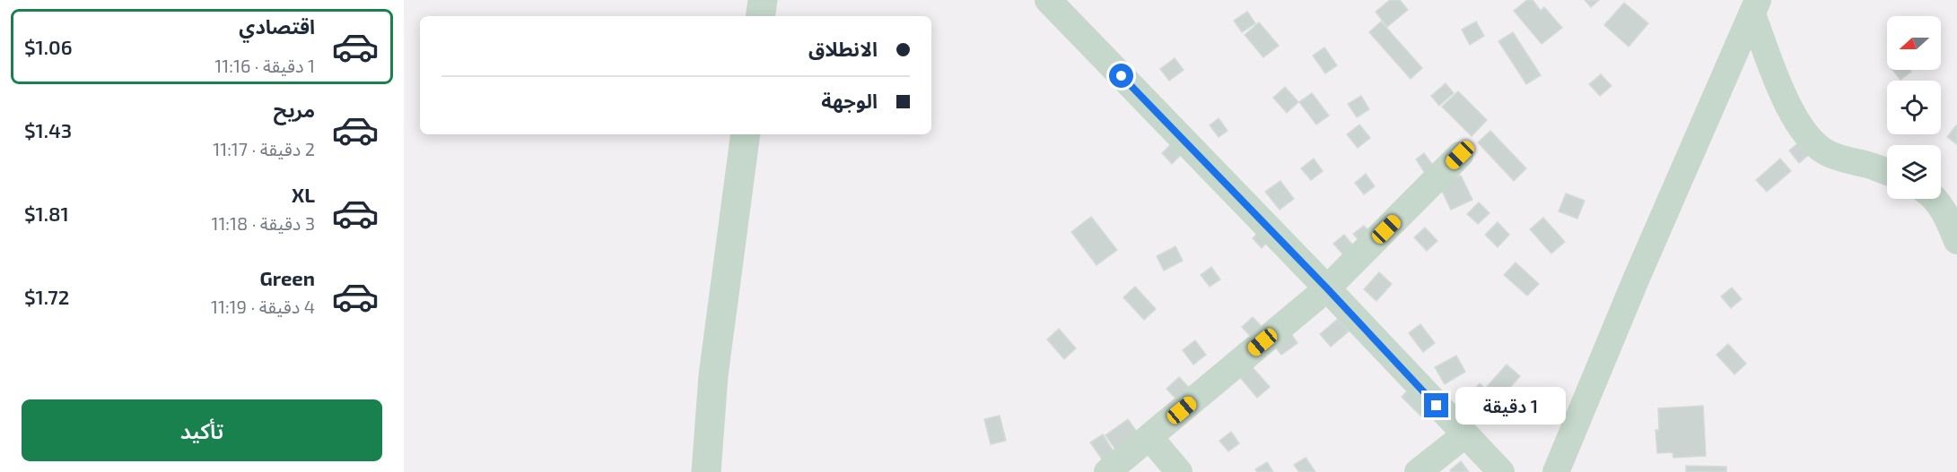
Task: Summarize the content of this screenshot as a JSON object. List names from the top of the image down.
{
  "north": "left",
  "page": {
    "list": [
      {
        "name": "اقتصادي",
        "note": "1 دقيقة · 11:16",
        "value": "$1.06"
      },
      {
        "name": "مريح",
        "note": "2 دقيقة · 11:17",
        "value": "$1.43"
      },
      {
        "name": "XL",
        "note": "3 دقيقة · 11:18",
        "value": "$1.81"
      },
      {
        "name": "Green",
        "note": "4 دقيقة · 11:19",
        "value": "$1.72"
      }
    ],
    "banner": ["الانطلاق", "الوجهة"],
    "bubble": "1 دقيقة",
    "buttons": "تأكيد"
  }
}
